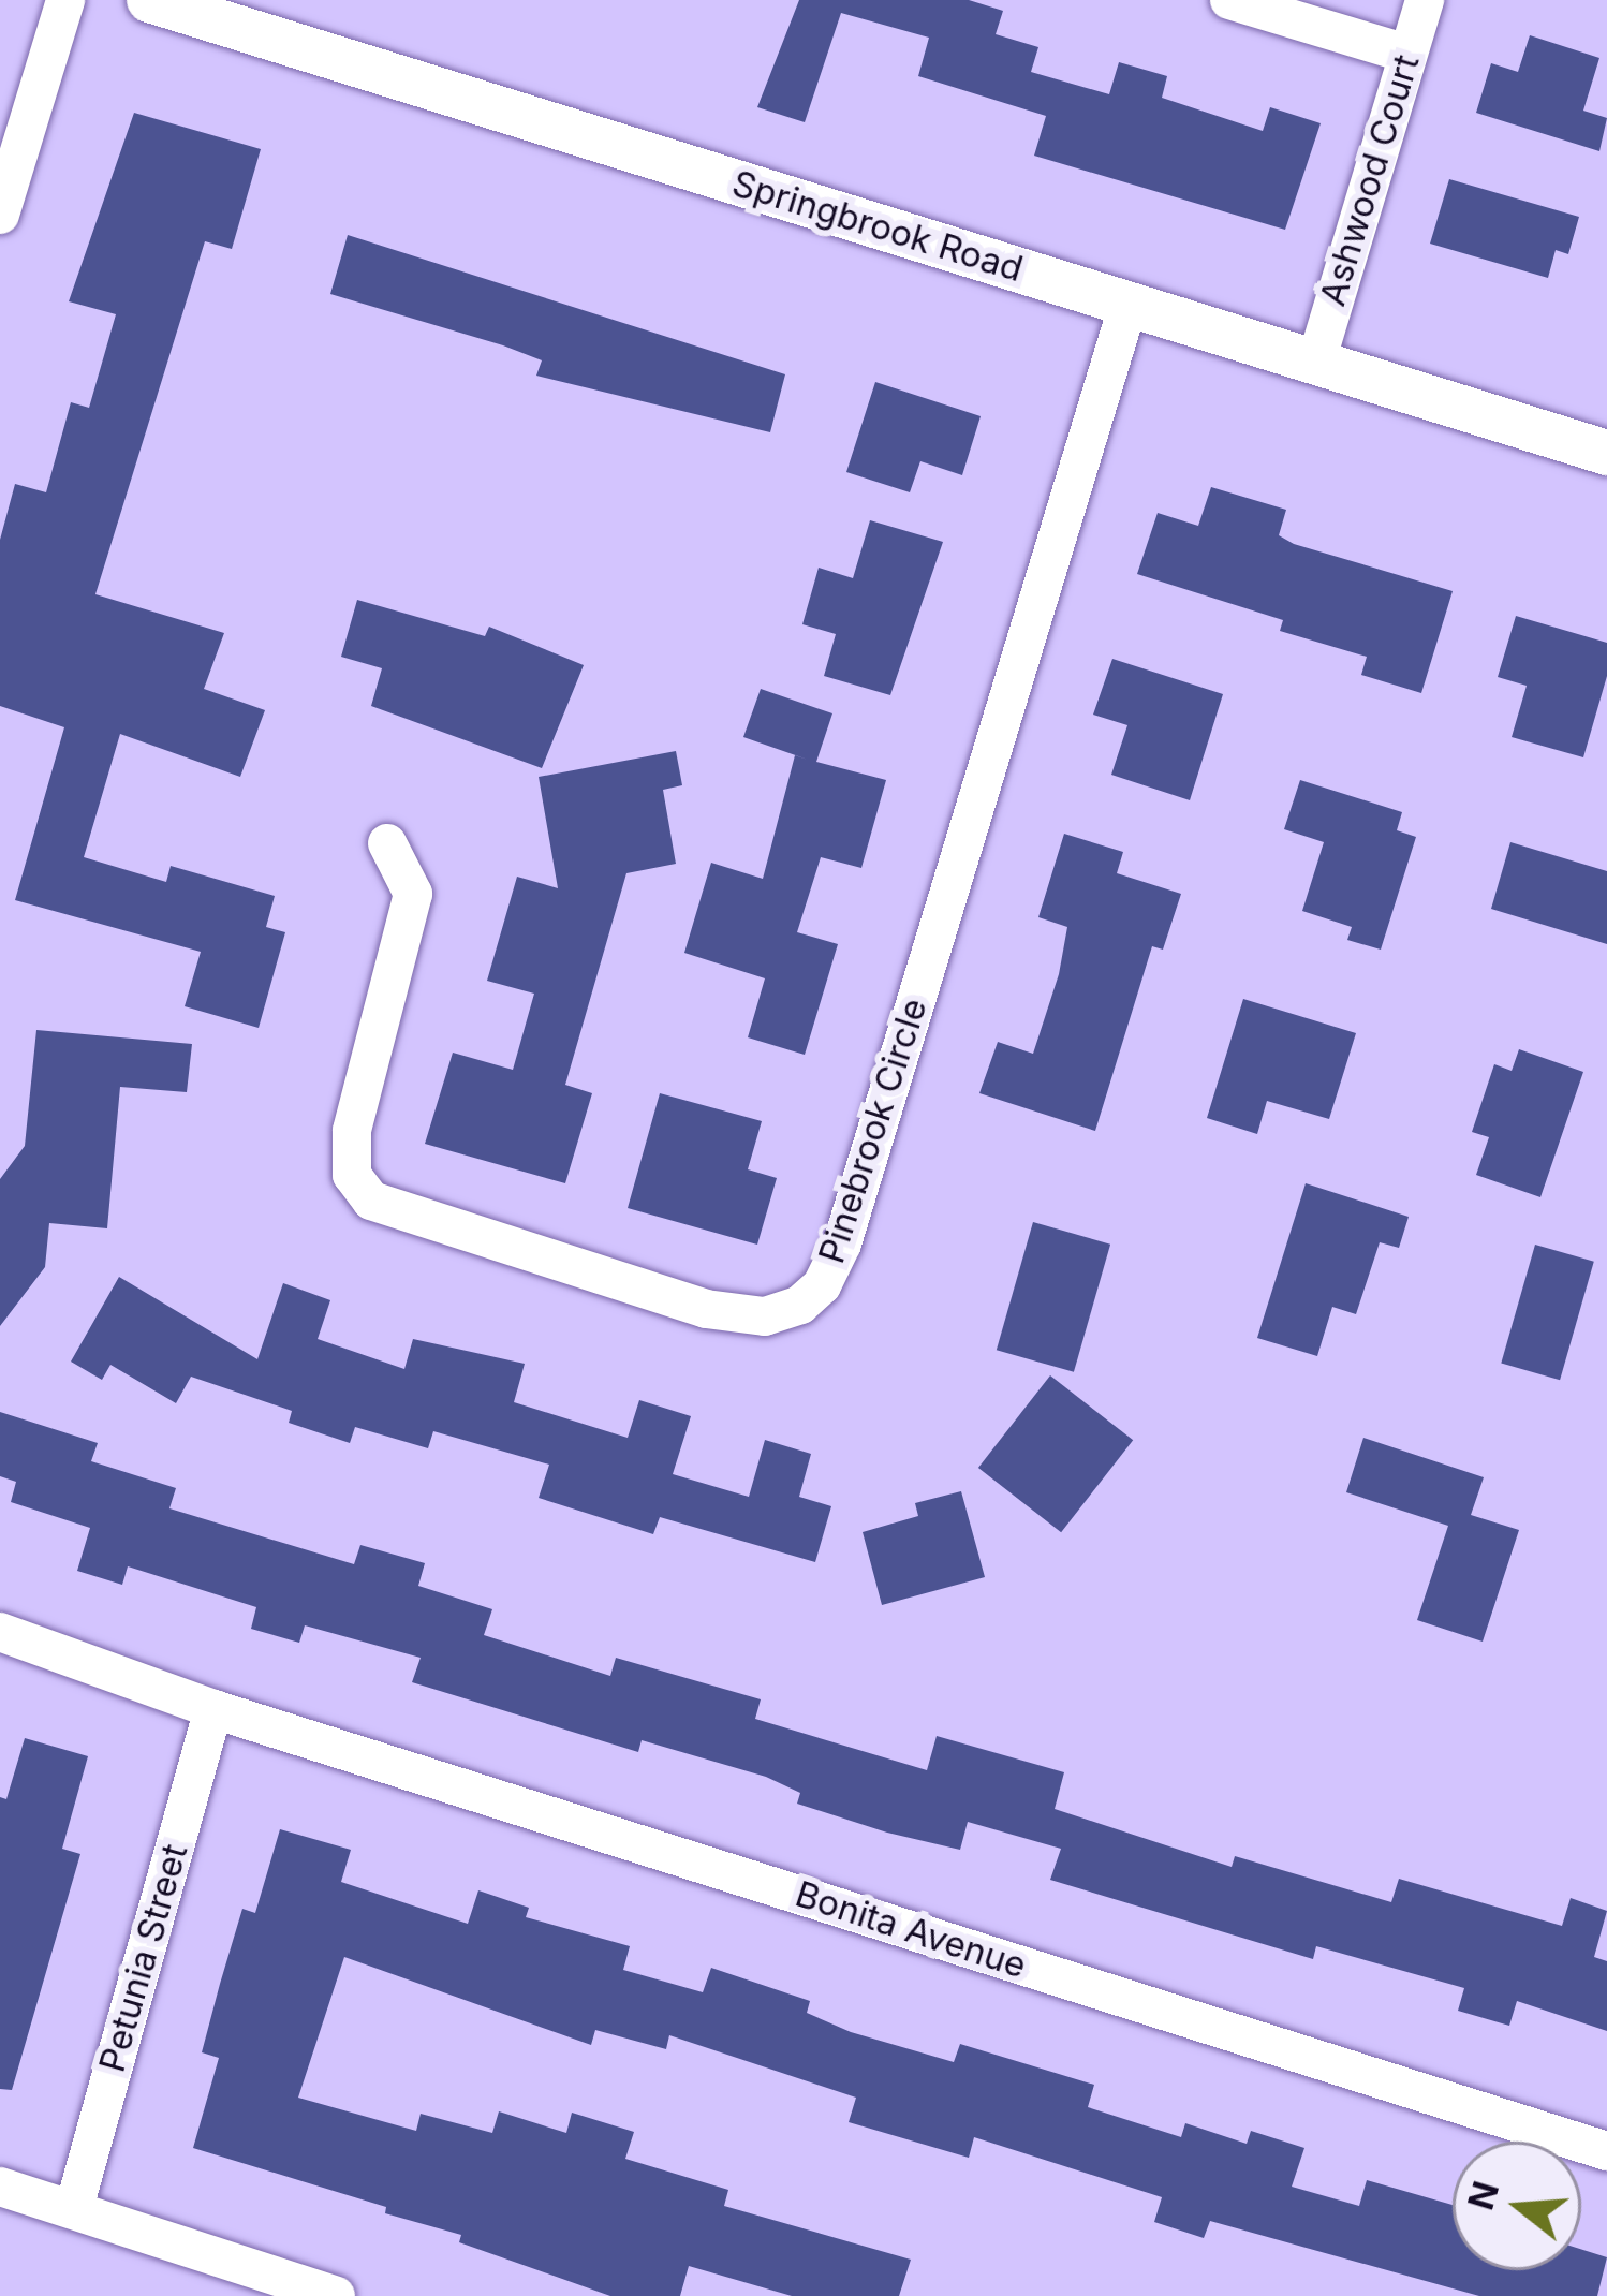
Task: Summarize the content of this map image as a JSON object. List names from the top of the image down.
{
  "streets": {
    "street": [
      "Ashwood Court",
      "Springbrook Road",
      "Pinebrook Circle",
      "Bonita Avenue",
      "Petunia Street"
    ]
  },
  "crossings": [
    ["Ashwood Court", "Springbrook Road"],
    ["Springbrook Road", "Pinebrook Circle"],
    ["Bonita Avenue", "Petunia Street"]
  ],
  "north": "left"
}
